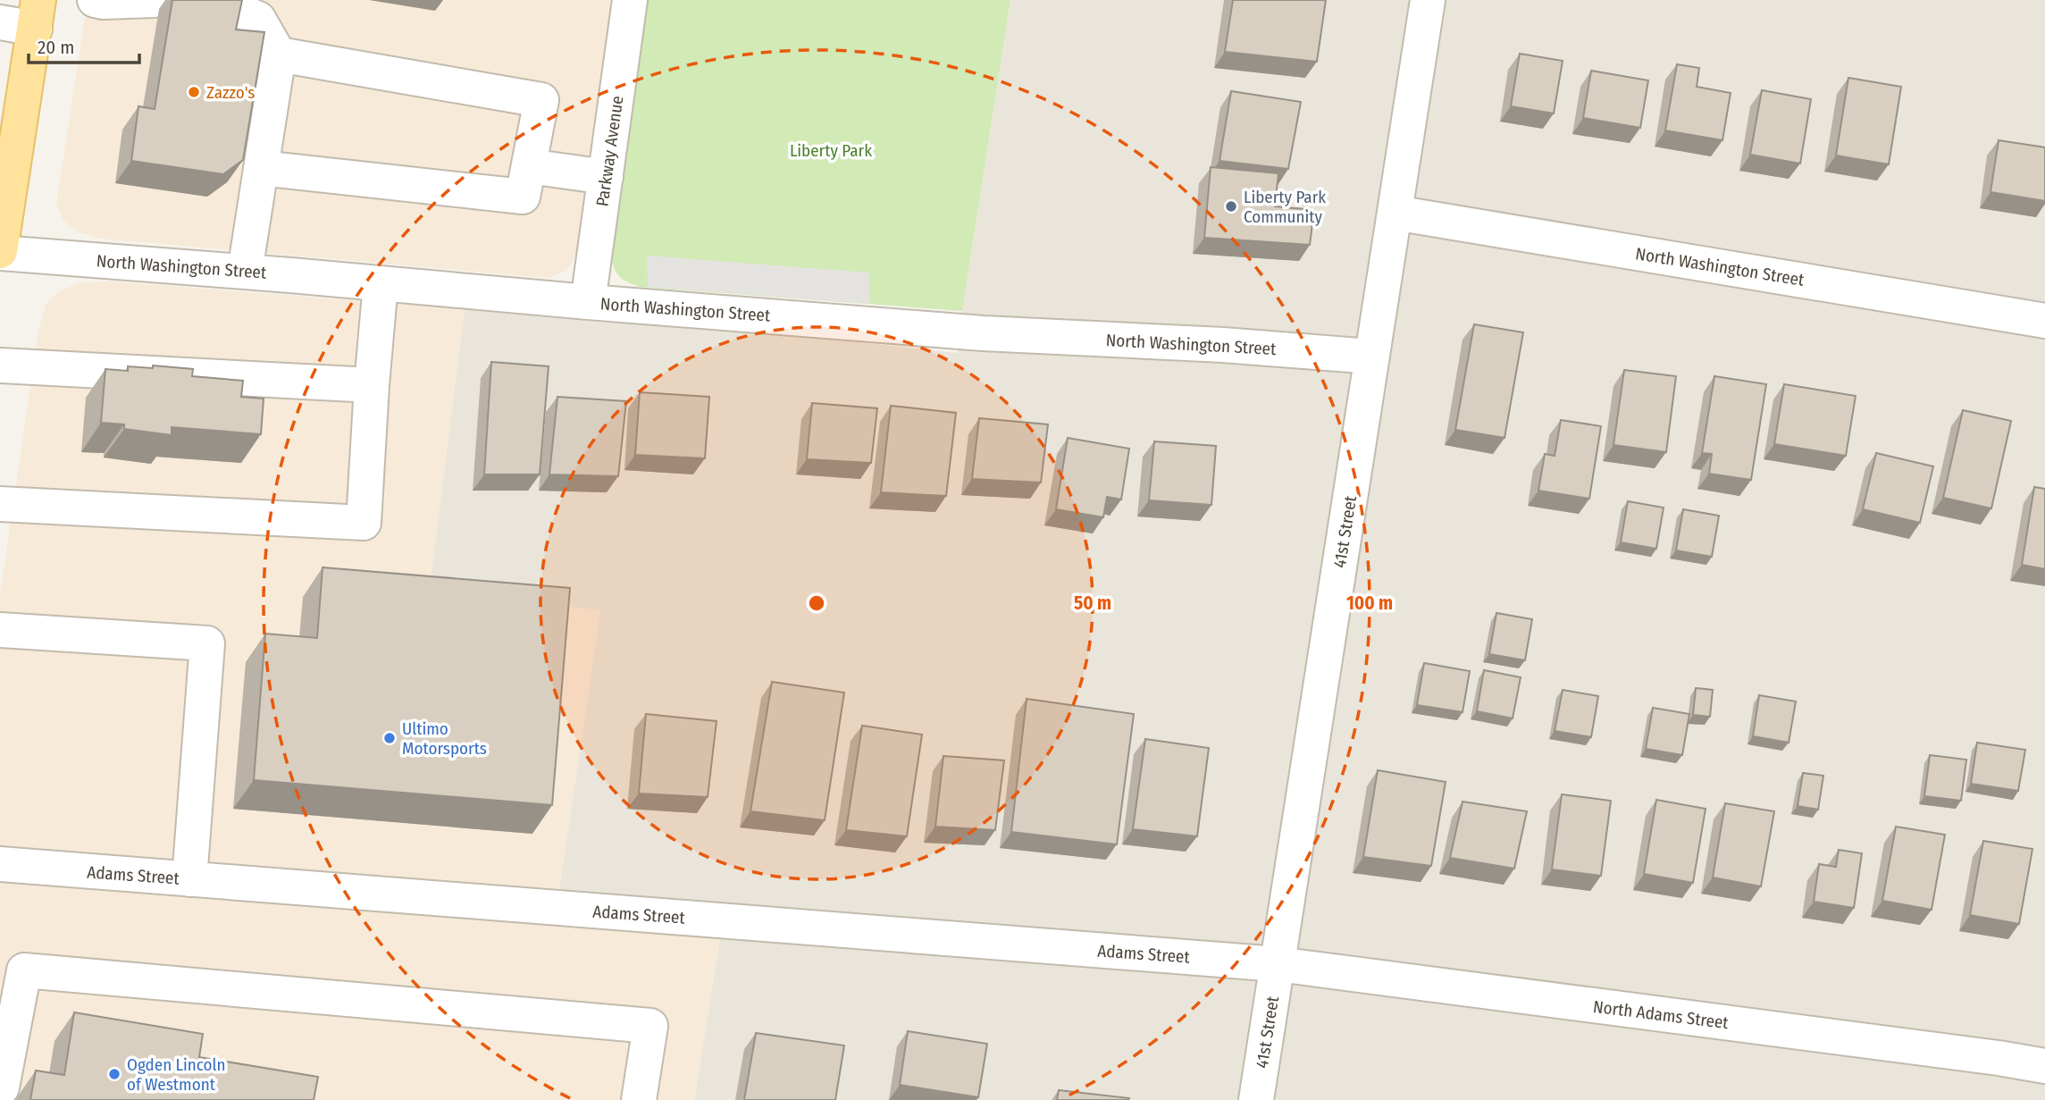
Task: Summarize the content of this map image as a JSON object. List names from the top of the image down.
{
  "streets": {
    "street": [
      "Parkway Avenue",
      "North Washington Street",
      "41st Street",
      "Adams Street",
      "North Adams Street"
    ]
  },
  "crossings": [
    ["Parkway Avenue", "North Washington Street"],
    ["North Washington Street", "41st Street"],
    ["41st Street", "Adams Street"],
    ["41st Street", "North Adams Street"],
    ["Adams Street", "North Adams Street"]
  ],
  "parks": ["Liberty Park"],
  "places": [
    "Zazzo's",
    "Liberty Park Community",
    "Ultimo Motorsports",
    "Ogden Lincoln of Westmont"
  ],
  "scale_bar": "20 m",
  "rings": ["50 m", "100 m"]
}
